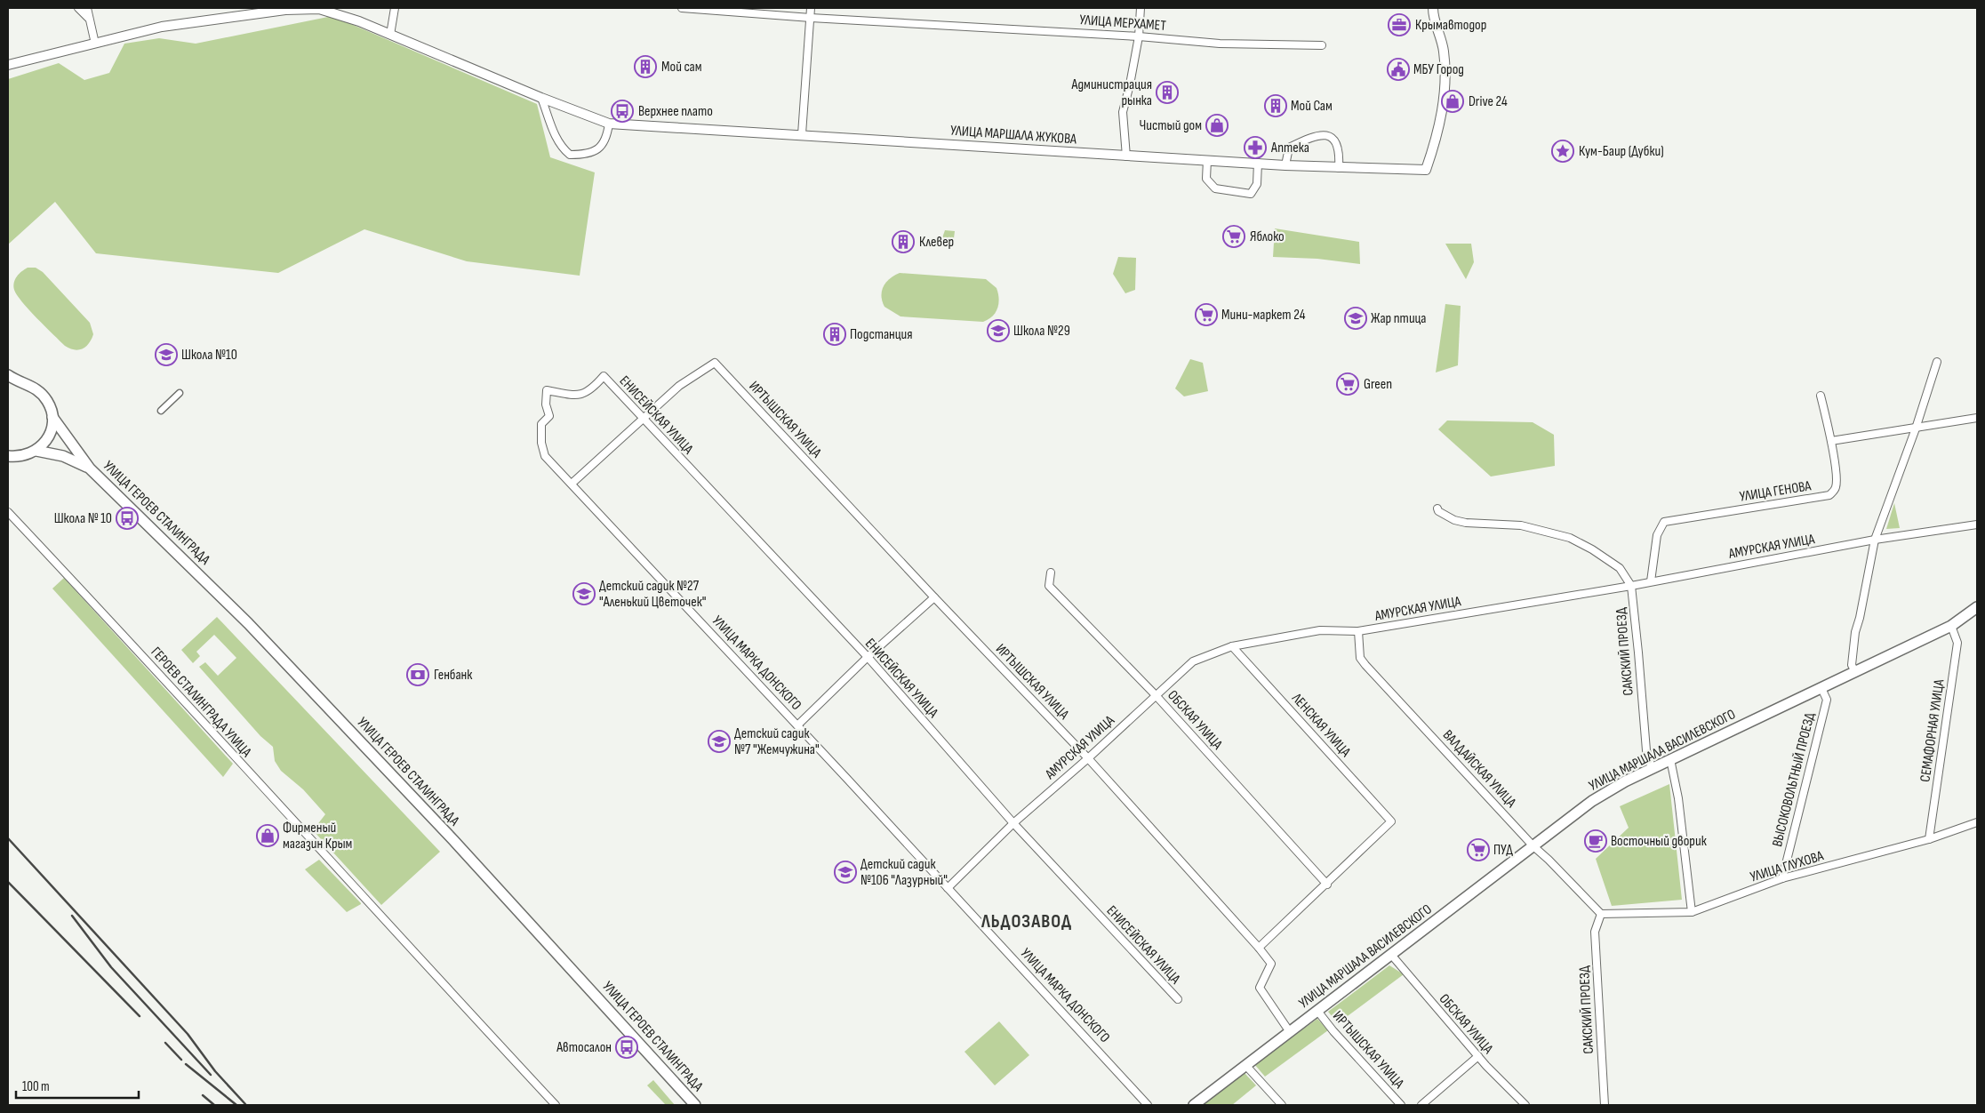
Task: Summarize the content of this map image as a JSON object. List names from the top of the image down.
{
  "streets": {
    "main road": ["УЛИЦА ГЕРОЕВ СТАЛИНГРАДА", "УЛИЦА МАРШАЛА ВАСИЛЕВСКОГО"],
    "street": [
      "УЛИЦА МЕРХАМЕТ",
      "УЛИЦА МАРШАЛА ЖУКОВА",
      "ЕНИСЕЙСКАЯ УЛИЦА",
      "ИРТЫШСКАЯ УЛИЦА",
      "УЛИЦА ГЕНОВА",
      "АМУРСКАЯ УЛИЦА",
      "САКСКИЙ ПРОЕЗД",
      "УЛИЦА МАРКА ДОНСКОГО",
      "ГЕРОЕВ СТАЛИНГРАДА УЛИЦА",
      "ОБСКАЯ УЛИЦА",
      "ЛЕНСКАЯ УЛИЦА",
      "СЕМАФОРНАЯ УЛИЦА",
      "ВАЛДАЙСКАЯ УЛИЦА",
      "ВЫСОКОВОЛЬТНЫЙ ПРОЕЗД",
      "УЛИЦА ГЛУХОВА"
    ]
  },
  "crossings": [
    ["ЕНИСЕЙСКАЯ УЛИЦА", "ИРТЫШСКАЯ УЛИЦА"],
    ["ЕНИСЕЙСКАЯ УЛИЦА", "АМУРСКАЯ УЛИЦА"],
    ["ЕНИСЕЙСКАЯ УЛИЦА", "УЛИЦА МАРКА ДОНСКОГО"],
    ["ИРТЫШСКАЯ УЛИЦА", "АМУРСКАЯ УЛИЦА"],
    ["ИРТЫШСКАЯ УЛИЦА", "УЛИЦА МАРШАЛА ВАСИЛЕВСКОГО"],
    ["УЛИЦА ГЕНОВА", "АМУРСКАЯ УЛИЦА"],
    ["АМУРСКАЯ УЛИЦА", "САКСКИЙ ПРОЕЗД"],
    ["АМУРСКАЯ УЛИЦА", "УЛИЦА МАРКА ДОНСКОГО"],
    ["АМУРСКАЯ УЛИЦА", "ОБСКАЯ УЛИЦА"],
    ["АМУРСКАЯ УЛИЦА", "ЛЕНСКАЯ УЛИЦА"],
    ["АМУРСКАЯ УЛИЦА", "ВАЛДАЙСКАЯ УЛИЦА"],
    ["САКСКИЙ ПРОЕЗД", "УЛИЦА МАРШАЛА ВАСИЛЕВСКОГО"],
    ["САКСКИЙ ПРОЕЗД", "ВАЛДАЙСКАЯ УЛИЦА"],
    ["САКСКИЙ ПРОЕЗД", "УЛИЦА ГЛУХОВА"],
    ["ОБСКАЯ УЛИЦА", "ЛЕНСКАЯ УЛИЦА"],
    ["ОБСКАЯ УЛИЦА", "УЛИЦА МАРШАЛА ВАСИЛЕВСКОГО"],
    ["СЕМАФОРНАЯ УЛИЦА", "УЛИЦА МАРШАЛА ВАСИЛЕВСКОГО"],
    ["СЕМАФОРНАЯ УЛИЦА", "УЛИЦА ГЛУХОВА"],
    ["УЛИЦА МАРШАЛА ВАСИЛЕВСКОГО", "ВАЛДАЙСКАЯ УЛИЦА"],
    ["УЛИЦА МАРШАЛА ВАСИЛЕВСКОГО", "ВЫСОКОВОЛЬТНЫЙ ПРОЕЗД"],
    ["ВАЛДАЙСКАЯ УЛИЦА", "УЛИЦА ГЛУХОВА"],
    ["ВЫСОКОВОЛЬТНЫЙ ПРОЕЗД", "УЛИЦА ГЛУХОВА"]
  ],
  "districts": ["ЛЬДОЗАВОД"],
  "places": {
    "office": ["Крымавтодор"],
    "building": [
      "Мой сам",
      "Администрация рынка",
      "Мой Сам",
      "Клевер",
      "Подстанция"
    ],
    "public building": ["МБУ Город"],
    "shop": ["Drive 24", "Чистый дом", "Фирменый магазин Крым"],
    "bus stop": ["Верхнее плато", "Школа № 10", "Автосалон"],
    "pharmacy": ["Аптека"],
    "place": ["Кум-Баир (Дубки)"],
    "supermarket": [
      "Яблоко",
      "Мини-маркет 24",
      "Green",
      "ПУД"
    ],
    "school or university": [
      "Жар птица",
      "Школа №29",
      "Школа №10",
      "Детский садик №27 \"Аленький Цветочек\"",
      "Детский садик №7 \"Жемчужина\"",
      "Детский садик №106 \"Лазурный\""
    ],
    "bank": ["Генбанк"],
    "cafe": ["Восточный дворик"]
  },
  "scale_bar": "100 m"
}
